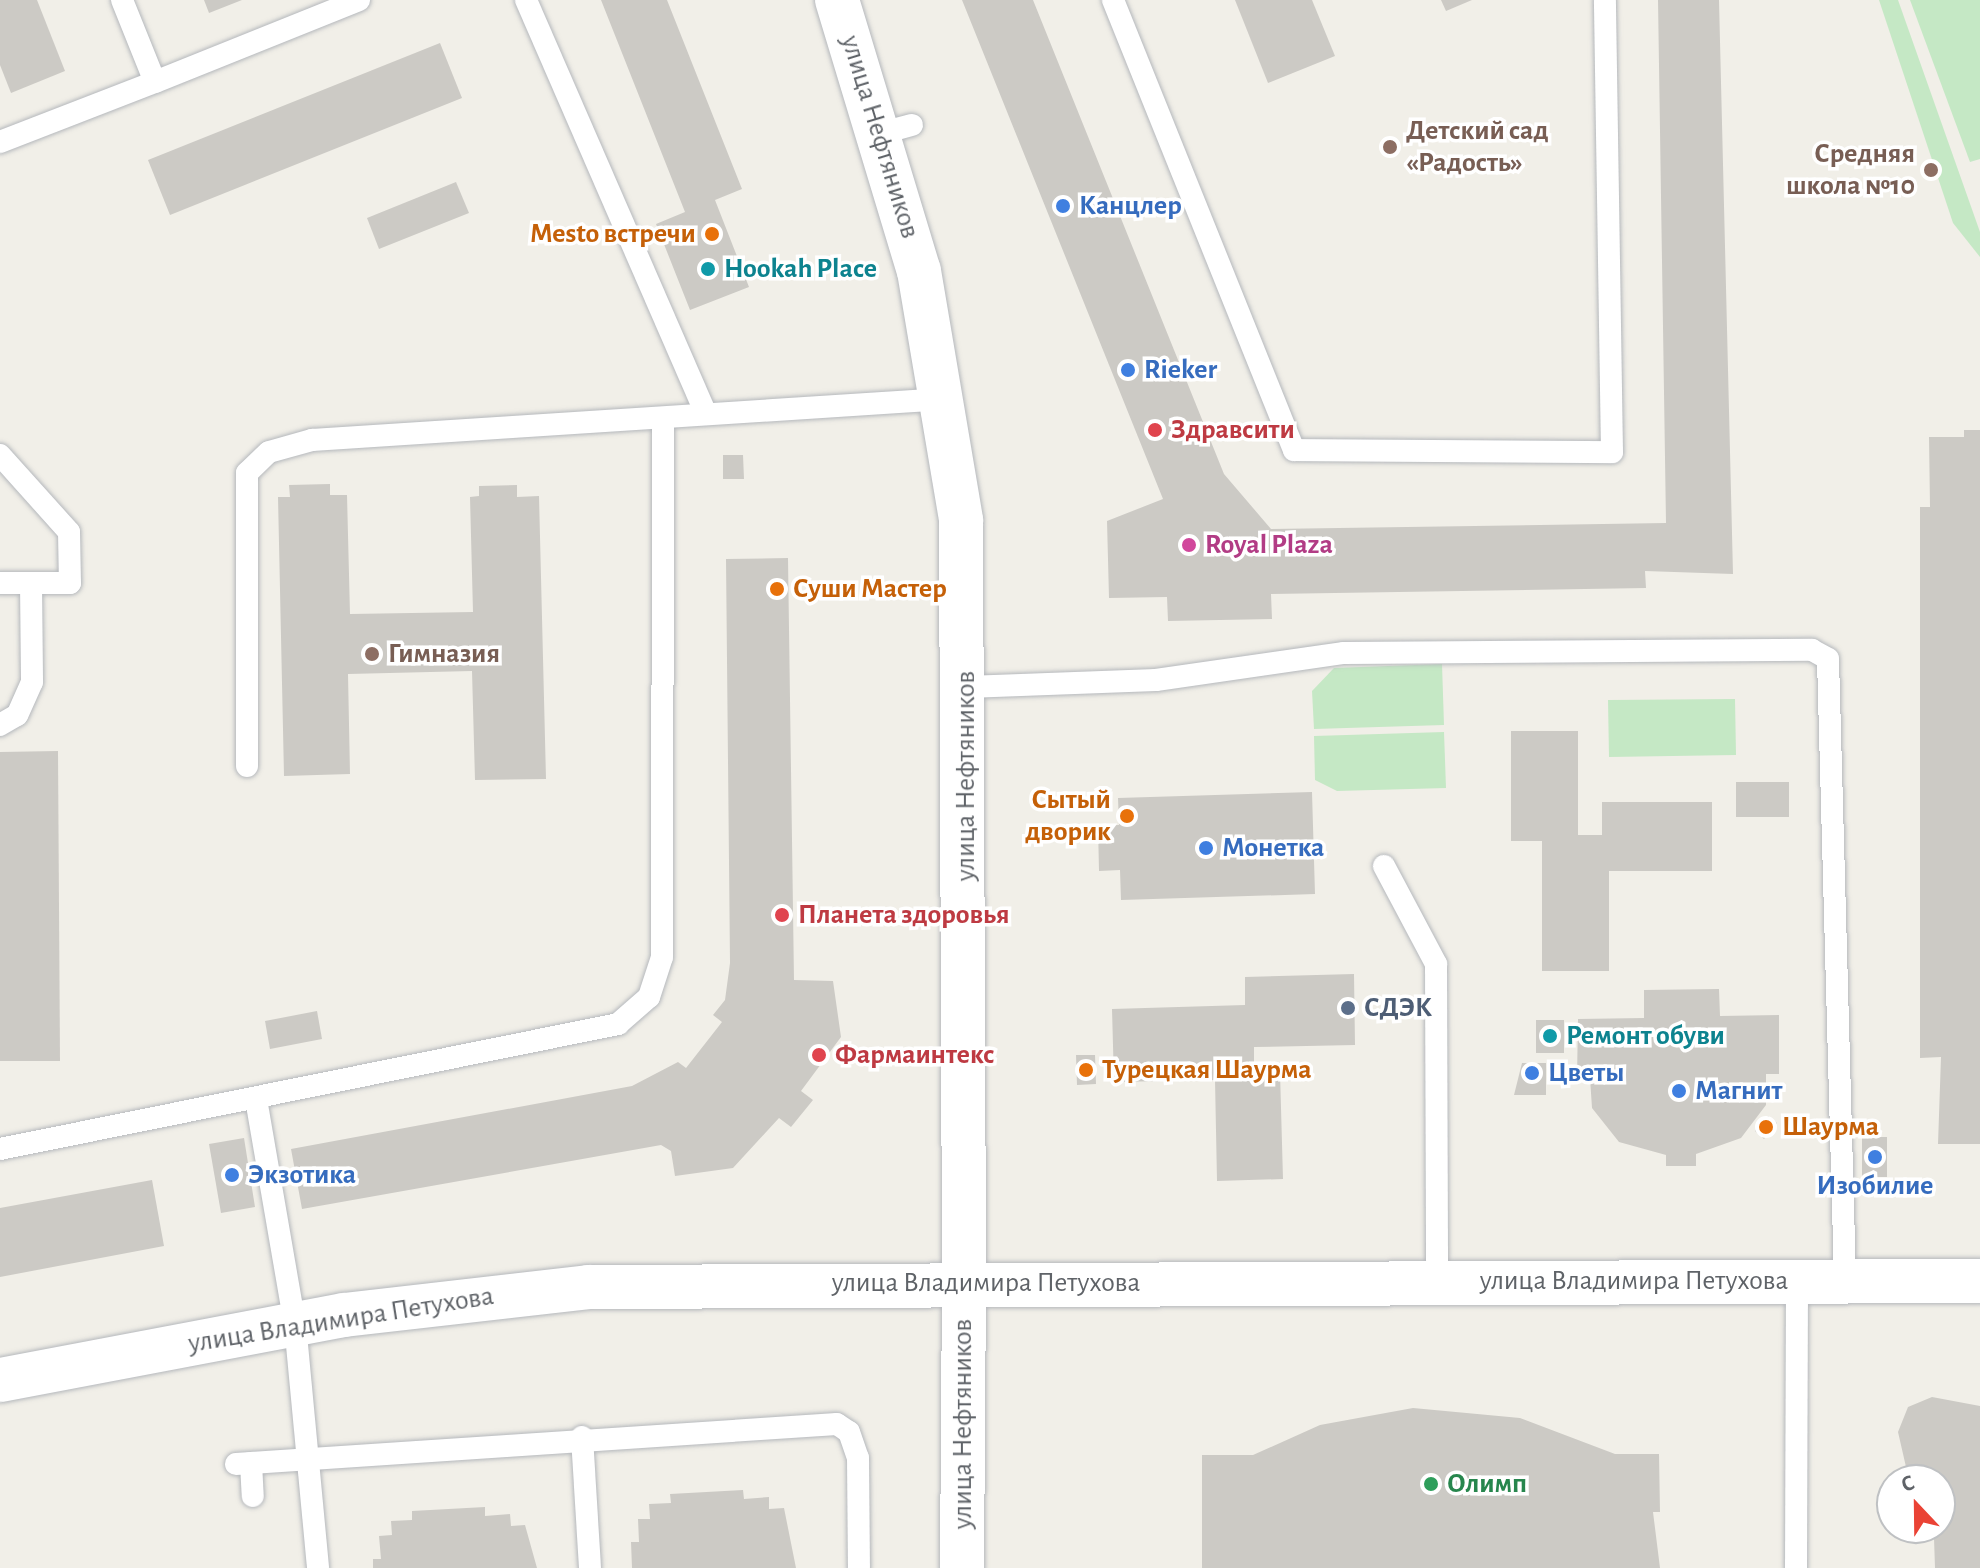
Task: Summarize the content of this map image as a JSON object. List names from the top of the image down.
{
  "streets": {
    "main road": ["улица Нефтяников", "улица Владимира Петухова"]
  },
  "crossings": [
    ["улица Нефтяников", "улица Владимира Петухова"]
  ],
  "places": [
    "Детский сад «Радость»",
    "Средняя школа №10",
    "Канцлер",
    "Mesto встречи",
    "Hookah Place",
    "Rieker",
    "Здравсити",
    "Royal Plaza",
    "Суши Мастер",
    "Гимназия",
    "Сытый дворик",
    "Монетка",
    "Планета здоровья",
    "СДЭК",
    "Ремонт обуви",
    "Фармаинтекс",
    "Турецкая Шаурма",
    "Цветы",
    "Магнит",
    "Шаурма",
    "Изобилие",
    "Экзотика",
    "Олимп"
  ],
  "north": "top"
}
